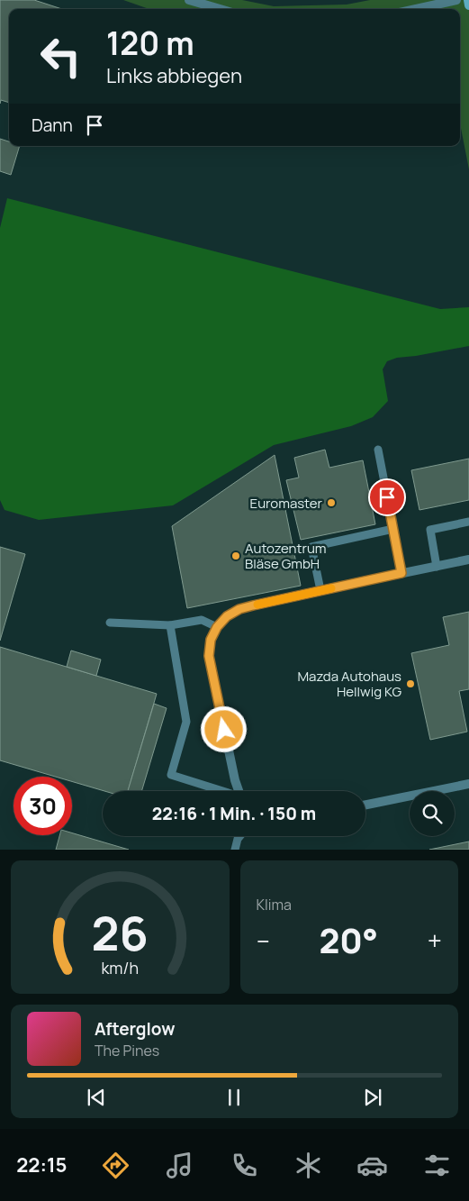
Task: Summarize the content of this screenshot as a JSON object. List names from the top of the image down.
{
  "places": ["Euromaster", "Autozentrum Bläse GmbH", "Mazda Autohaus Hellwig KG"],
  "page": {
    "turn": ["120 m", "Links abbiegen"],
    "then": "Dann",
    "limit": "30",
    "trip": "22:16 · 1 Min. · 150 m",
    "tile": "Klima",
    "heat": ["−", "20°", "+"],
    "song": ["Afterglow", "The Pines"],
    "tabs": "22:15",
    "gauge": ["26", "km/h"]
  }
}
